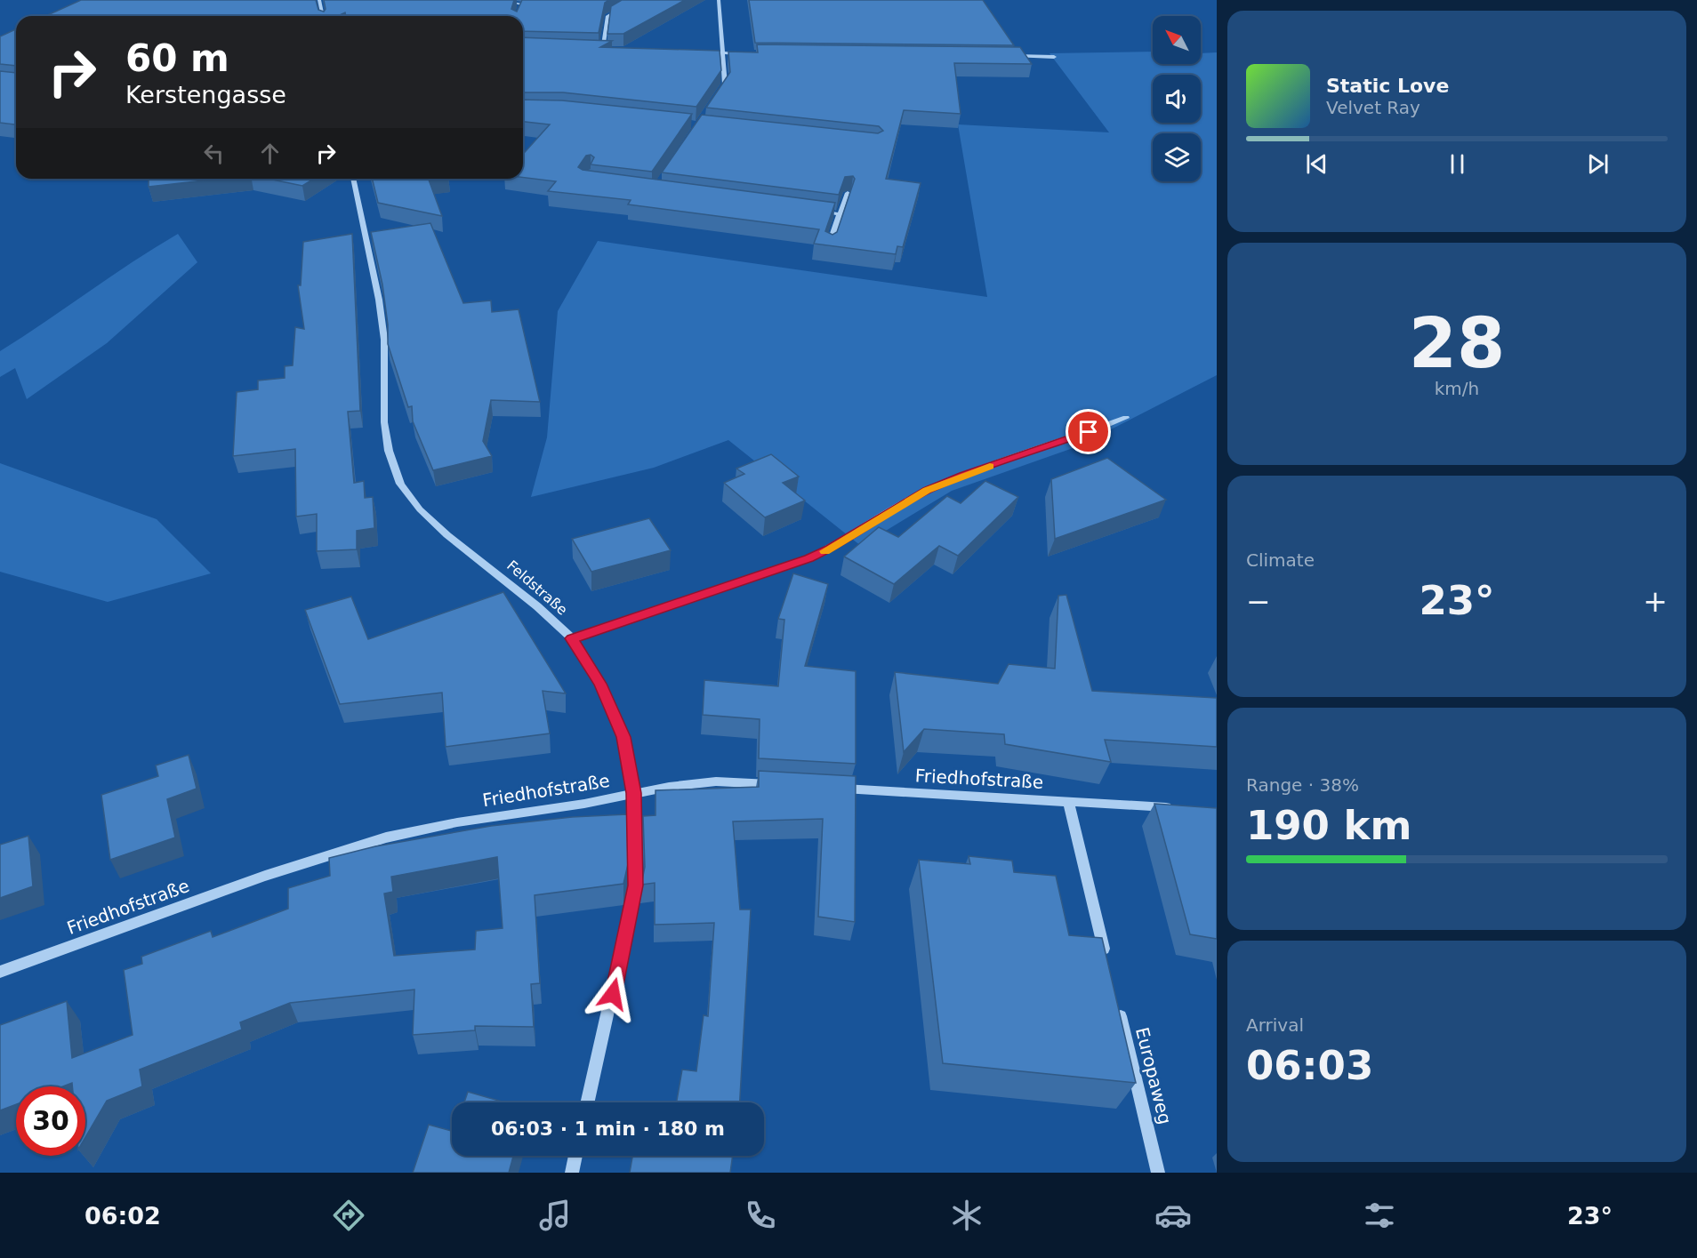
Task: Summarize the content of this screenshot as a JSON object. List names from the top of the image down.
{
  "streets": {
    "street": ["Feldstraße", "Friedhofstraße", "Europaweg"]
  },
  "crossings": [
    ["Feldstraße", "Friedhofstraße"]
  ],
  "north": "top left",
  "page": {
    "turn": ["60 m", "Kerstengasse"],
    "song": ["Static Love", "Velvet Ray"],
    "tile": [
      ["28", "km/h"],
      "Climate",
      ["Range · 38%", "190 km"],
      ["Arrival", "06:03"]
    ],
    "heat": ["−", "23°", "+"],
    "limit": "30",
    "trip": "06:03 · 1 min · 180 m",
    "tabs": ["06:02", "23°"]
  }
}
